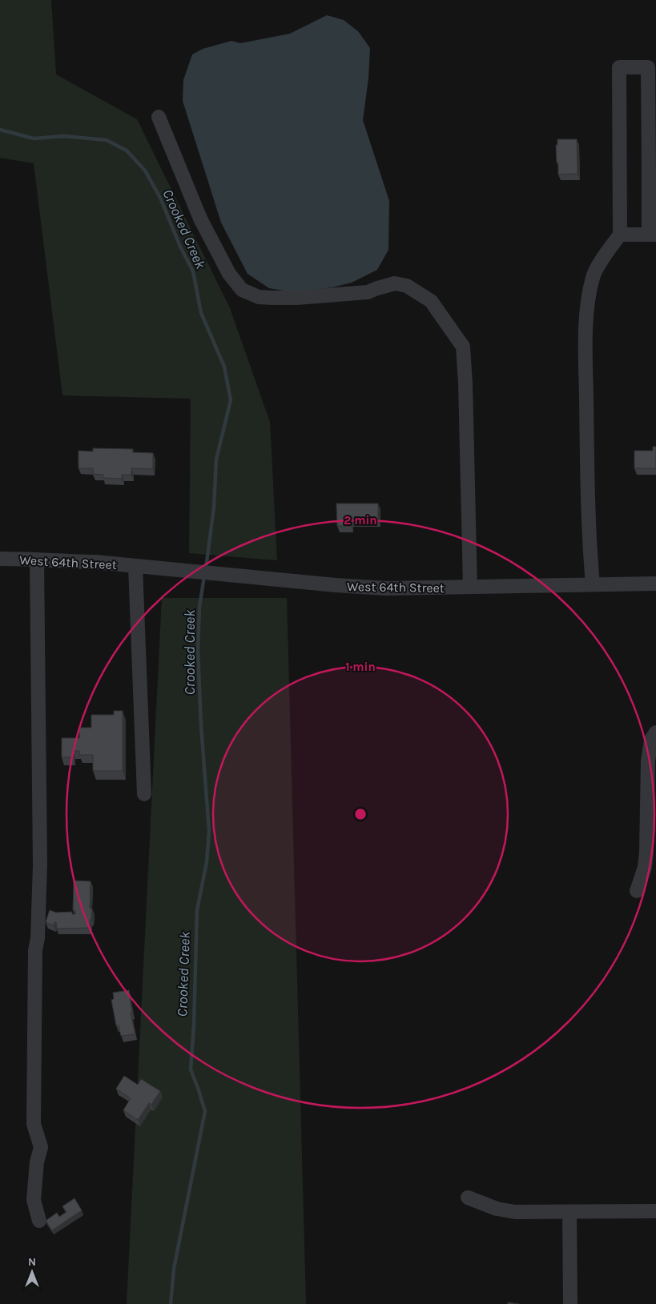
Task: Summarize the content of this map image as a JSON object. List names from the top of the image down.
{
  "streets": {
    "street": ["West 64th Street"]
  },
  "water": ["Crooked Creek"],
  "north": "top",
  "rings": ["2 min", "1 min"]
}
